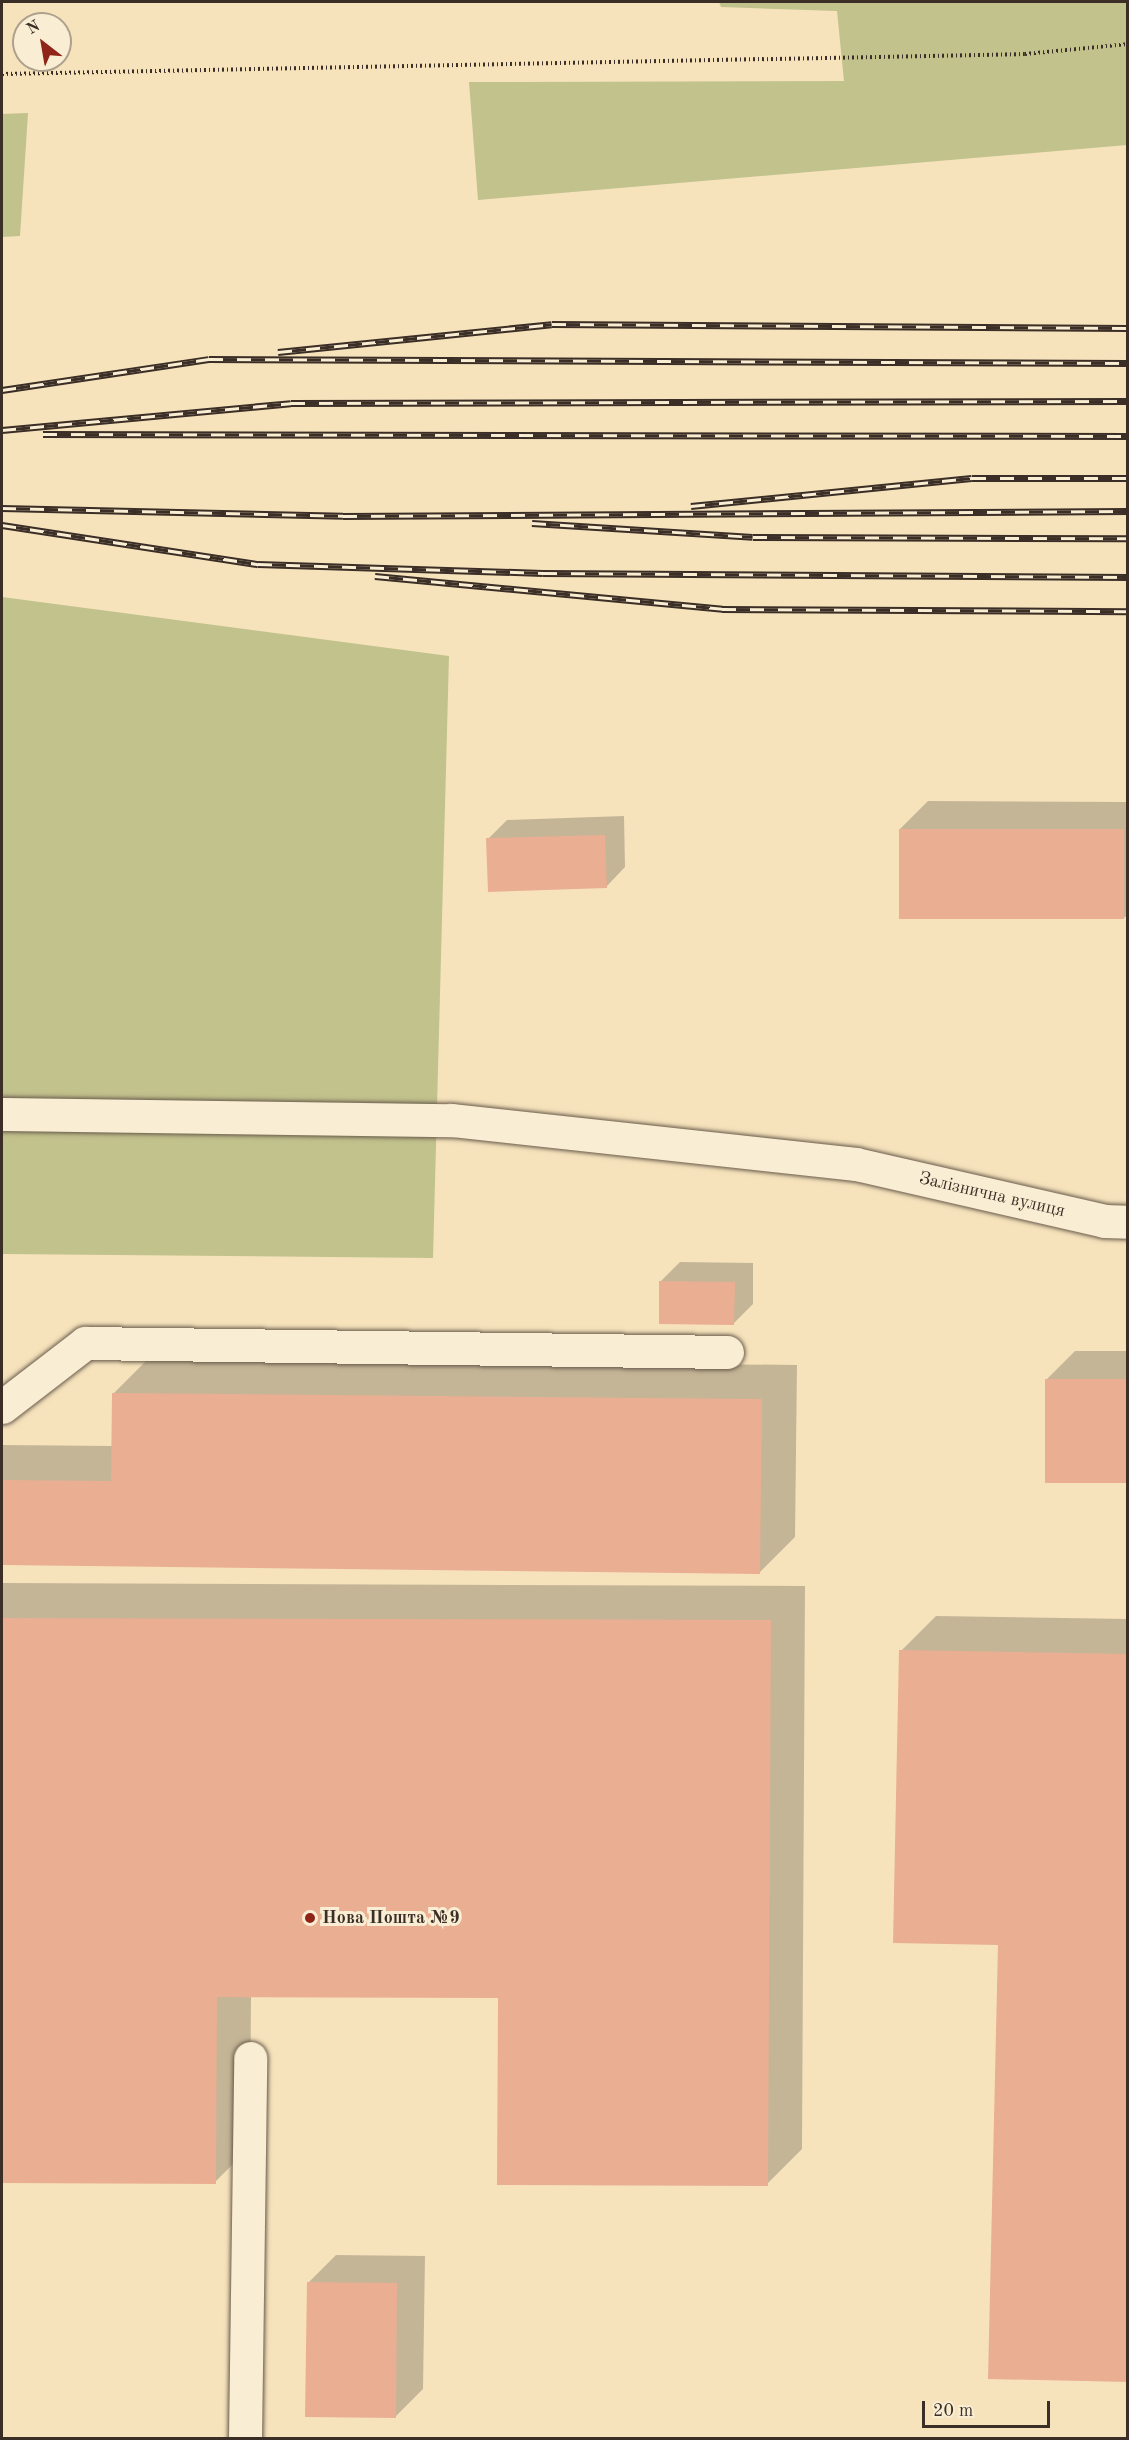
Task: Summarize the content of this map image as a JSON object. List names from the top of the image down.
{
  "streets": {
    "street": ["Залізнична вулиця"]
  },
  "places": ["Нова Пошта №9"],
  "scale_bar": "20 m",
  "north": "top left"
}
